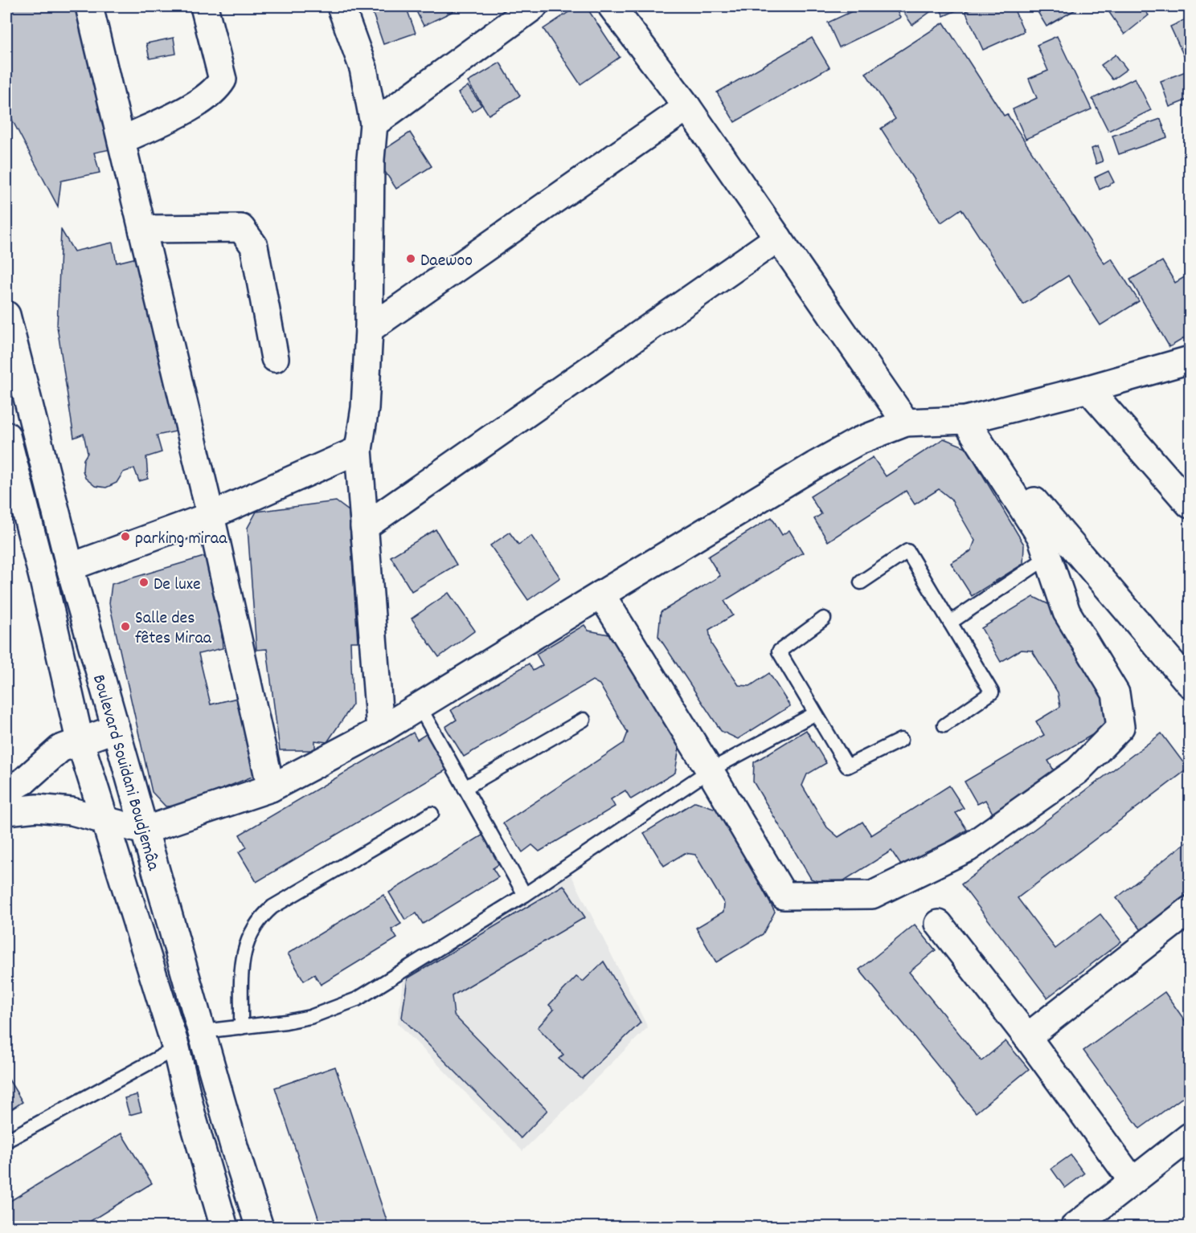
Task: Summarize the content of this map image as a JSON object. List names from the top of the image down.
{
  "streets": {
    "street": ["Boulevard Souidani Boudjemâa"]
  },
  "places": [
    "Daewoo",
    "parking miraa",
    "De luxe",
    "Salle des fêtes Miraa"
  ]
}
